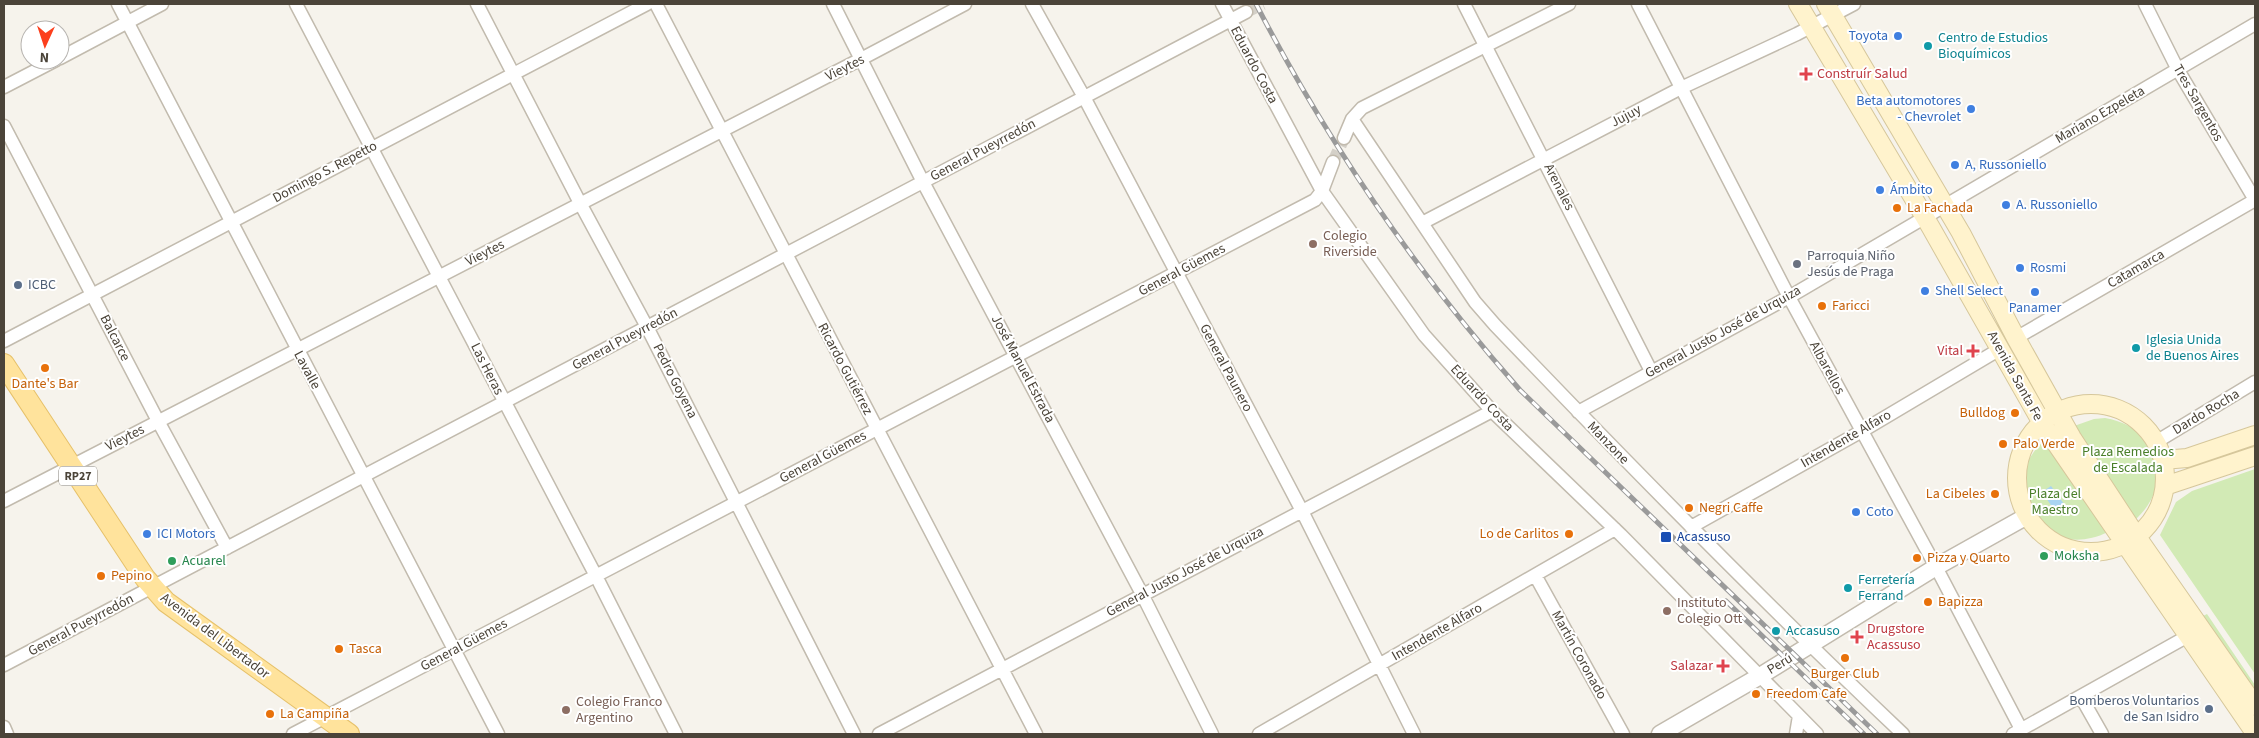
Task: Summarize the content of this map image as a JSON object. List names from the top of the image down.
{
  "streets": {
    "main road": ["Avenida Santa Fe", "RP27", "Avenida del Libertador"],
    "street": [
      "Eduardo Costa",
      "Vieytes",
      "Tres Sargentos",
      "Mariano Ezpeleta",
      "Jujuy",
      "General Pueyrredón",
      "Domingo S. Repetto",
      "Arenales",
      "Catamarca",
      "General Güemes",
      "General Justo José de Urquiza",
      "Balcarce",
      "General Paunero",
      "Albarellos",
      "Las Heras",
      "Ricardo Gutiérrez",
      "José Manuel Estrada",
      "Lavalle",
      "Pedro Goyena",
      "Dardo Rocha",
      "Intendente Alfaro",
      "Manzone",
      "Martín Coronado",
      "Perú"
    ]
  },
  "crossings": [
    ["Eduardo Costa", "General Pueyrredón"],
    ["Eduardo Costa", "General Güemes"],
    ["Eduardo Costa", "General Justo José de Urquiza"],
    ["Eduardo Costa", "Intendente Alfaro"],
    ["Eduardo Costa", "Perú"],
    ["Vieytes", "Balcarce"],
    ["Vieytes", "Las Heras"],
    ["Vieytes", "Ricardo Gutiérrez"],
    ["Vieytes", "José Manuel Estrada"],
    ["Vieytes", "Lavalle"],
    ["Vieytes", "Pedro Goyena"],
    ["Vieytes", "Avenida del Libertador"],
    ["Tres Sargentos", "Mariano Ezpeleta"],
    ["Tres Sargentos", "Catamarca"],
    ["Mariano Ezpeleta", "General Justo José de Urquiza"],
    ["Mariano Ezpeleta", "Avenida Santa Fe"],
    ["Jujuy", "Arenales"],
    ["Jujuy", "Albarellos"],
    ["Jujuy", "Avenida Santa Fe"],
    ["Jujuy", "Manzone"],
    ["General Pueyrredón", "Balcarce"],
    ["General Pueyrredón", "General Paunero"],
    ["General Pueyrredón", "Las Heras"],
    ["General Pueyrredón", "Ricardo Gutiérrez"],
    ["General Pueyrredón", "José Manuel Estrada"],
    ["General Pueyrredón", "Lavalle"],
    ["General Pueyrredón", "Pedro Goyena"],
    ["General Pueyrredón", "Avenida del Libertador"],
    ["Domingo S. Repetto", "Balcarce"],
    ["Domingo S. Repetto", "Las Heras"],
    ["Domingo S. Repetto", "Lavalle"],
    ["Domingo S. Repetto", "Pedro Goyena"],
    ["Arenales", "General Justo José de Urquiza"],
    ["Catamarca", "Avenida Santa Fe"],
    ["General Güemes", "General Paunero"],
    ["General Güemes", "Las Heras"],
    ["General Güemes", "Ricardo Gutiérrez"],
    ["General Güemes", "José Manuel Estrada"],
    ["General Güemes", "Lavalle"],
    ["General Güemes", "Pedro Goyena"],
    ["General Güemes", "Avenida del Libertador"],
    ["General Justo José de Urquiza", "General Paunero"],
    ["General Justo José de Urquiza", "Albarellos"],
    ["General Justo José de Urquiza", "Ricardo Gutiérrez"],
    ["General Justo José de Urquiza", "José Manuel Estrada"],
    ["General Justo José de Urquiza", "Avenida Santa Fe"],
    ["General Justo José de Urquiza", "Manzone"],
    ["General Paunero", "Intendente Alfaro"],
    ["Albarellos", "Intendente Alfaro"],
    ["Albarellos", "Perú"],
    ["Avenida Santa Fe", "Intendente Alfaro"],
    ["Intendente Alfaro", "Manzone"],
    ["Intendente Alfaro", "Martín Coronado"],
    ["Manzone", "Perú"]
  ],
  "parks": ["Plaza Remedios de Escalada", "Plaza del Maestro"],
  "places": {
    "other": [
      "Toyota",
      "Centro de Estudios Bioquímicos",
      "Beta automotores - Chevrolet",
      "A, Russoniello",
      "Ámbito",
      "A. Russoniello",
      "La Fachada",
      "Colegio Riverside",
      "Parroquia Niño Jesús de Praga",
      "Rosmi",
      "ICBC",
      "Shell Select",
      "Panamer",
      "Faricci",
      "Iglesia Unida de Buenos Aires",
      "Dante's Bar",
      "Bulldog",
      "Palo Verde",
      "La Cibeles",
      "Negri Caffe",
      "Coto",
      "ICI Motors",
      "Lo de Carlitos",
      "Moksha",
      "Pizza y Quarto",
      "Acuarel",
      "Pepino",
      "Ferretería Ferrand",
      "Bapizza",
      "Instituto Colegio Ott",
      "Accasuso",
      "Tasca",
      "Burger Club",
      "Freedom Cafe",
      "Bomberos Voluntarios de San Isidro",
      "Colegio Franco Argentino",
      "La Campiña"
    ],
    "health": [
      "Construír Salud",
      "Vital",
      "Drugstore Acassuso",
      "Salazar"
    ],
    "transit": ["Acassuso"]
  },
  "north": "bottom"
}
